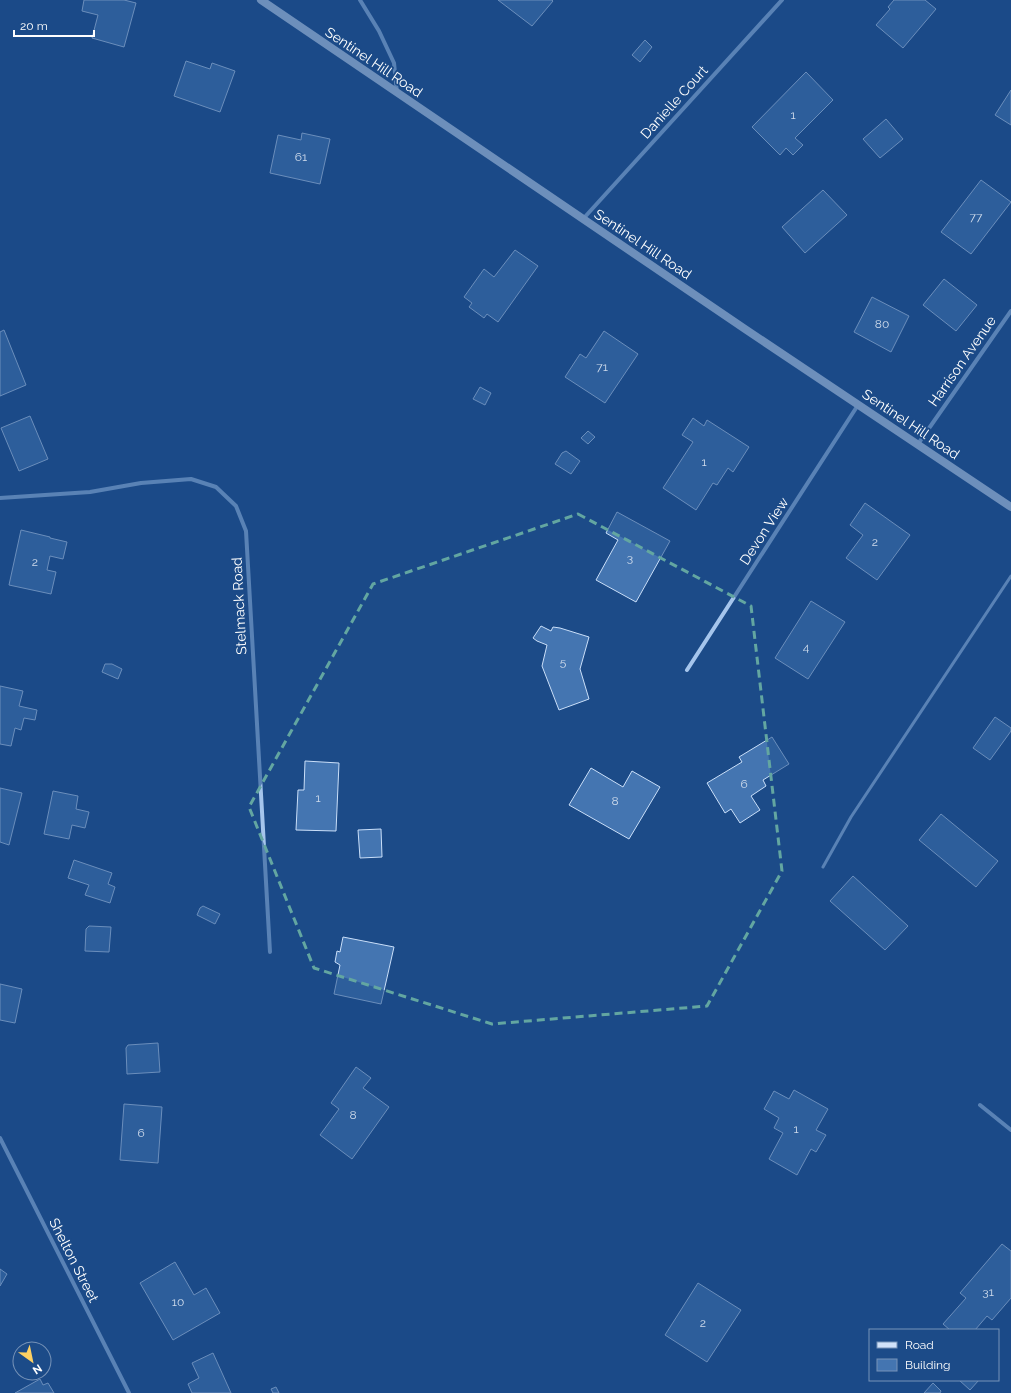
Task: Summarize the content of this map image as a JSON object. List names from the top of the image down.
{
  "streets": {
    "main road": ["Sentinel Hill Road"],
    "street": [
      "Danielle Court",
      "Harrison Avenue",
      "Devon View",
      "Stelmack Road",
      "Shelton Street"
    ]
  },
  "crossings": [
    ["Sentinel Hill Road", "Danielle Court"],
    ["Sentinel Hill Road", "Harrison Avenue"],
    ["Sentinel Hill Road", "Devon View"]
  ],
  "house_numbers": [
    "1",
    "61",
    "77",
    "80",
    "71",
    "1",
    "2",
    "3",
    "2",
    "4",
    "5",
    "6",
    "1",
    "8",
    "8",
    "1",
    "6",
    "31",
    "10",
    "2"
  ],
  "legend": ["Road", "Building"],
  "scale_bar": "20 m",
  "north": "bottom right"
}
